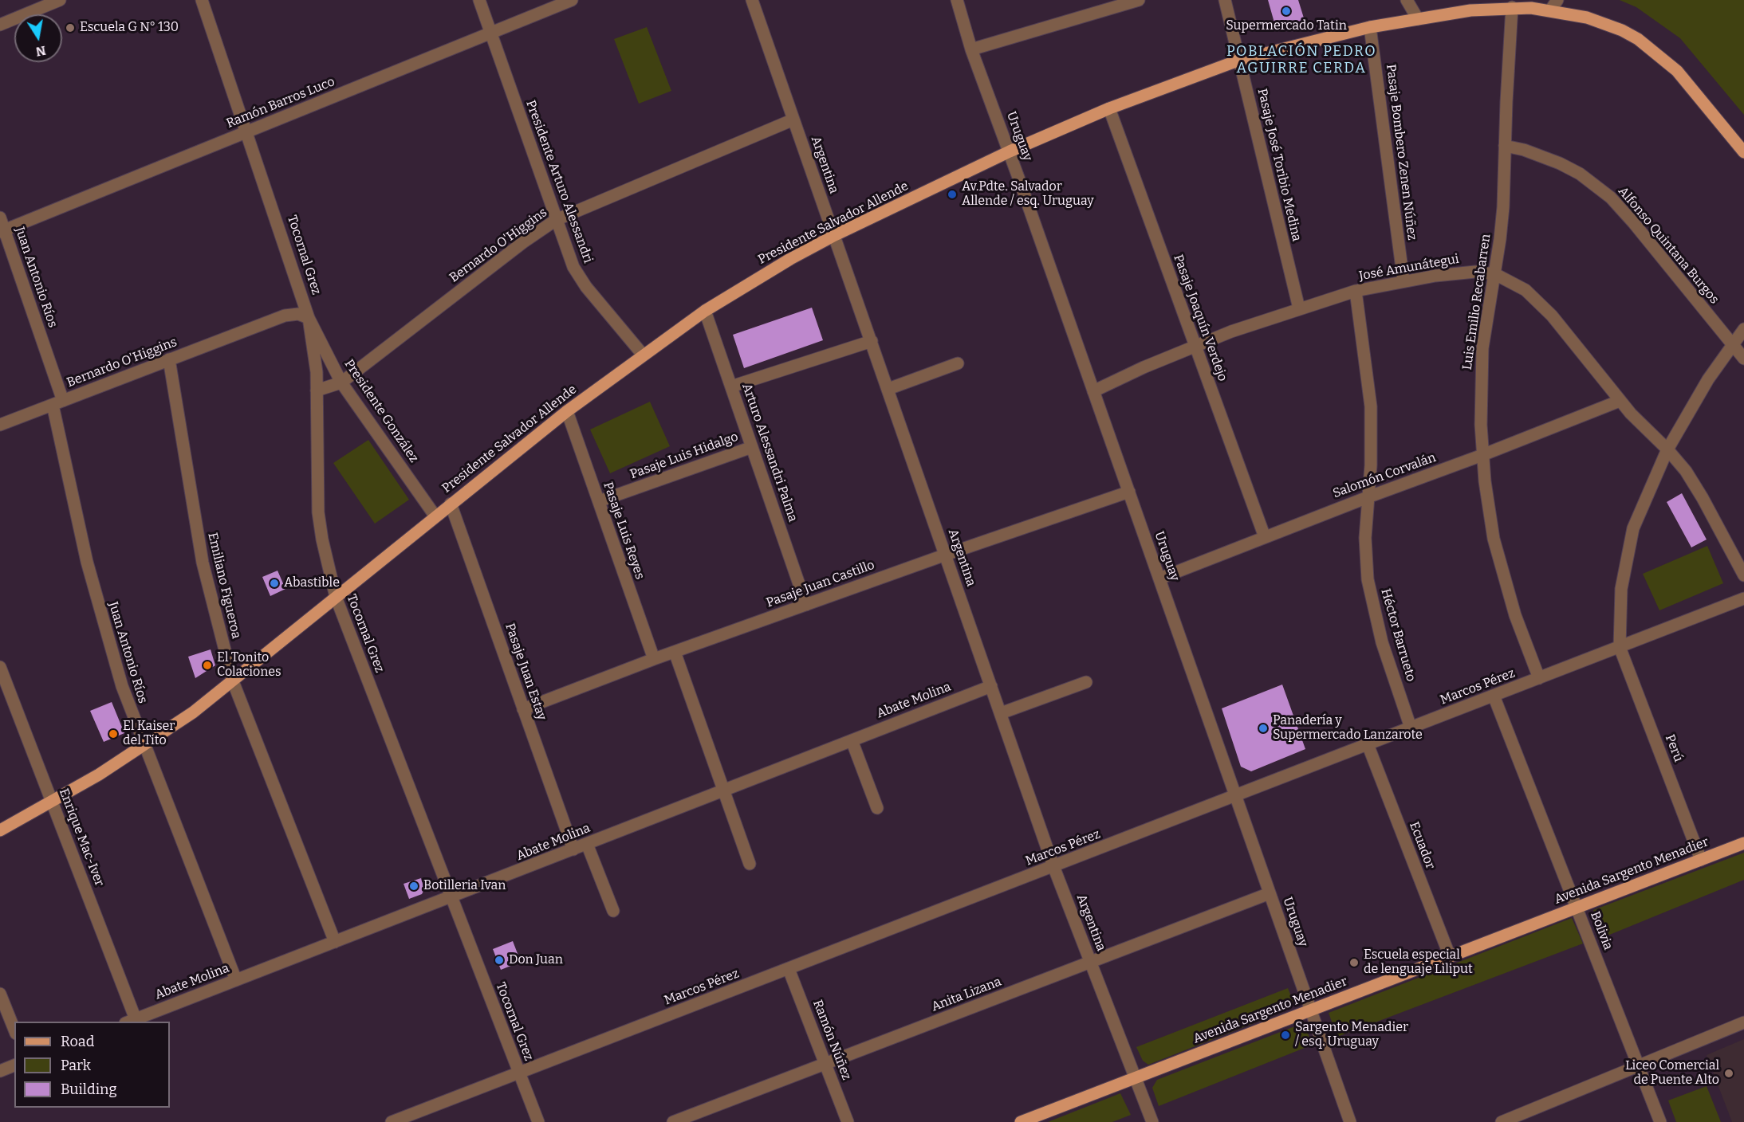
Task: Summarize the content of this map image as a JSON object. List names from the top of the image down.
{
  "streets": {
    "main road": ["Presidente Salvador Allende", "Avenida Sargento Menadier"],
    "street": [
      "Ramón Barros Luco",
      "Uruguay",
      "Pasaje Bombero Zenen Núñez",
      "Argentina",
      "Pasaje José Toribio Medina",
      "Presidente Arturo Alessandri",
      "Bernardo O'Higgins",
      "Alfonso Quintana Burgos",
      "Tocornal Grez",
      "José Amunátegui",
      "Juan Antonio Ríos",
      "Luis Emilio Recabarren",
      "Pasaje Joaquín Verdejo",
      "Presidente González",
      "Arturo Alessandri Palma",
      "Pasaje Luis Hidalgo",
      "Salomón Corvalán",
      "Pasaje Luis Reyes",
      "Pasaje Juan Castillo",
      "Emiliano Figueroa",
      "Héctor Barrueto",
      "Pasaje Juan Estay",
      "Marcos Pérez",
      "Abate Molina",
      "Perú",
      "Enrique Mac-Iver",
      "Ecuador",
      "Bolivia",
      "Anita Lizana",
      "Ramón Núñez"
    ]
  },
  "crossings": [
    ["Ramón Barros Luco", "Presidente Arturo Alessandri"],
    ["Ramón Barros Luco", "Tocornal Grez"],
    ["Ramón Barros Luco", "Juan Antonio Ríos"],
    ["Uruguay", "Presidente Salvador Allende"],
    ["Uruguay", "José Amunátegui"],
    ["Uruguay", "Salomón Corvalán"],
    ["Uruguay", "Pasaje Juan Castillo"],
    ["Uruguay", "Marcos Pérez"],
    ["Uruguay", "Avenida Sargento Menadier"],
    ["Uruguay", "Anita Lizana"],
    ["Pasaje Bombero Zenen Núñez", "Presidente Salvador Allende"],
    ["Pasaje Bombero Zenen Núñez", "José Amunátegui"],
    ["Argentina", "Presidente Salvador Allende"],
    ["Argentina", "Bernardo O'Higgins"],
    ["Argentina", "Pasaje Juan Castillo"],
    ["Argentina", "Marcos Pérez"],
    ["Argentina", "Abate Molina"],
    ["Argentina", "Avenida Sargento Menadier"],
    ["Argentina", "Anita Lizana"],
    ["Pasaje José Toribio Medina", "Presidente Salvador Allende"],
    ["Pasaje José Toribio Medina", "José Amunátegui"],
    ["Presidente Arturo Alessandri", "Presidente Salvador Allende"],
    ["Presidente Arturo Alessandri", "Bernardo O'Higgins"],
    ["Presidente Salvador Allende", "Tocornal Grez"],
    ["Presidente Salvador Allende", "Juan Antonio Ríos"],
    ["Presidente Salvador Allende", "Luis Emilio Recabarren"],
    ["Presidente Salvador Allende", "Pasaje Joaquín Verdejo"],
    ["Presidente Salvador Allende", "Presidente González"],
    ["Presidente Salvador Allende", "Arturo Alessandri Palma"],
    ["Presidente Salvador Allende", "Pasaje Luis Reyes"],
    ["Presidente Salvador Allende", "Emiliano Figueroa"],
    ["Presidente Salvador Allende", "Pasaje Juan Estay"],
    ["Presidente Salvador Allende", "Enrique Mac-Iver"],
    ["Bernardo O'Higgins", "Tocornal Grez"],
    ["Bernardo O'Higgins", "Juan Antonio Ríos"],
    ["Bernardo O'Higgins", "Presidente González"],
    ["Bernardo O'Higgins", "Emiliano Figueroa"],
    ["Alfonso Quintana Burgos", "Luis Emilio Recabarren"],
    ["Tocornal Grez", "Presidente González"],
    ["Tocornal Grez", "Marcos Pérez"],
    ["Tocornal Grez", "Abate Molina"],
    ["José Amunátegui", "Luis Emilio Recabarren"],
    ["José Amunátegui", "Pasaje Joaquín Verdejo"],
    ["José Amunátegui", "Salomón Corvalán"],
    ["José Amunátegui", "Héctor Barrueto"],
    ["Juan Antonio Ríos", "Abate Molina"],
    ["Luis Emilio Recabarren", "Salomón Corvalán"],
    ["Luis Emilio Recabarren", "Marcos Pérez"],
    ["Pasaje Joaquín Verdejo", "Salomón Corvalán"],
    ["Arturo Alessandri Palma", "Pasaje Luis Hidalgo"],
    ["Arturo Alessandri Palma", "Pasaje Juan Castillo"],
    ["Pasaje Luis Hidalgo", "Pasaje Luis Reyes"],
    ["Salomón Corvalán", "Héctor Barrueto"],
    ["Pasaje Luis Reyes", "Pasaje Juan Castillo"],
    ["Pasaje Juan Castillo", "Pasaje Juan Estay"],
    ["Emiliano Figueroa", "Abate Molina"],
    ["Héctor Barrueto", "Marcos Pérez"],
    ["Pasaje Juan Estay", "Abate Molina"],
    ["Marcos Pérez", "Perú"],
    ["Marcos Pérez", "Ecuador"],
    ["Marcos Pérez", "Bolivia"],
    ["Marcos Pérez", "Ramón Núñez"],
    ["Abate Molina", "Enrique Mac-Iver"],
    ["Perú", "Avenida Sargento Menadier"],
    ["Ecuador", "Avenida Sargento Menadier"],
    ["Avenida Sargento Menadier", "Bolivia"],
    ["Anita Lizana", "Ramón Núñez"]
  ],
  "districts": ["POBLACIÓN PEDRO AGUIRRE CERDA"],
  "places": [
    "Supermercado Tatin",
    "Escuela G N° 130",
    "Av.Pdte. Salvador Allende / esq. Uruguay",
    "Abastible",
    "El Tonito Colaciones",
    "Panadería y Supermercado Lanzarote",
    "El Kaiser del Tito",
    "Botilleria Ivan",
    "Don Juan",
    "Escuela especial de lenguaje Liliput",
    "Sargento Menadier / esq. Uruguay",
    "Liceo Comercial de Puente Alto"
  ],
  "legend": ["Road", "Park", "Building"],
  "north": "bottom"
}
